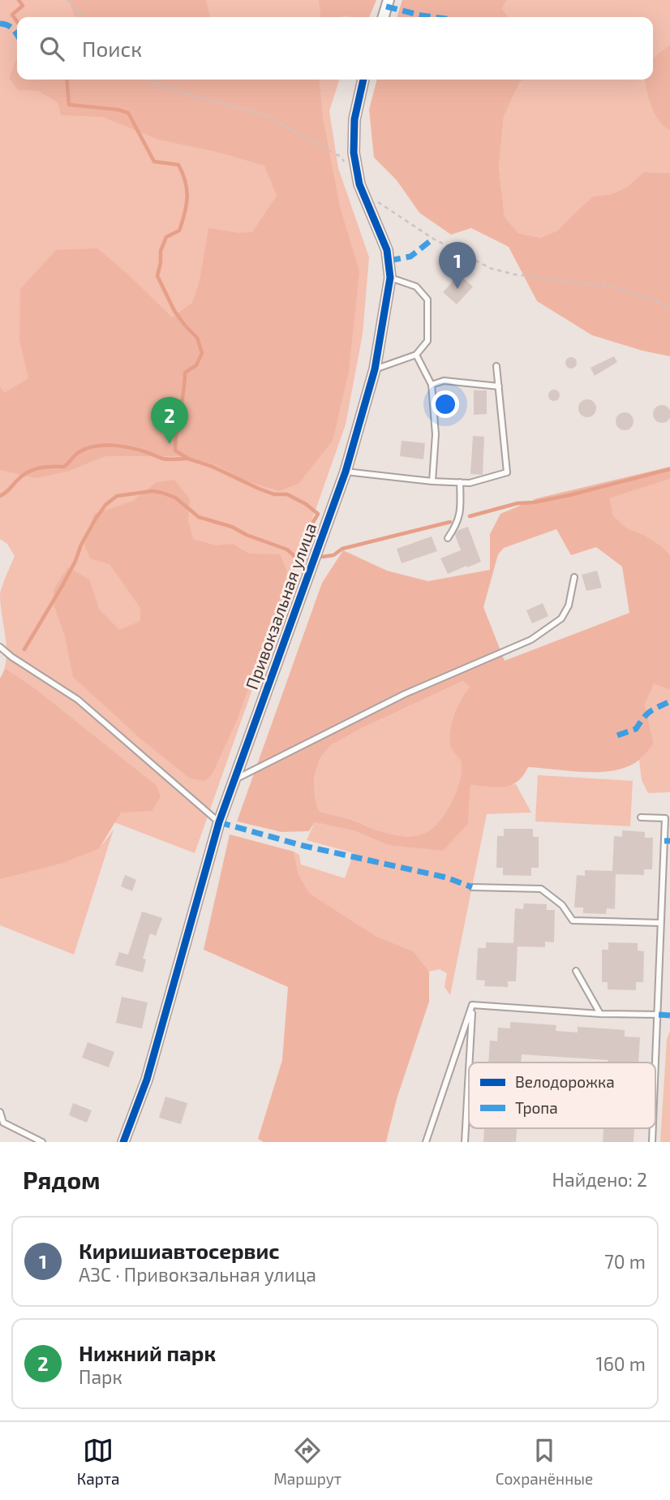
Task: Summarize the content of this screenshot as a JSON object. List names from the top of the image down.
{
  "streets": {
    "street": ["Привокзальная улица"]
  },
  "legend": ["Велодорожка", "Тропа"],
  "page": {
    "search": "Поиск",
    "pins": ["1", "2"],
    "heading": ["Рядом", "Найдено: 2"],
    "list": [
      {
        "mark": "1",
        "name": "Киришиавтосервис",
        "note": "АЗС · Привокзальная улица",
        "value": "70 m"
      },
      {
        "mark": "2",
        "name": "Нижний парк",
        "note": "Парк",
        "value": "160 m"
      }
    ],
    "nav": ["Карта", "Маршрут", "Сохранённые"]
  }
}
